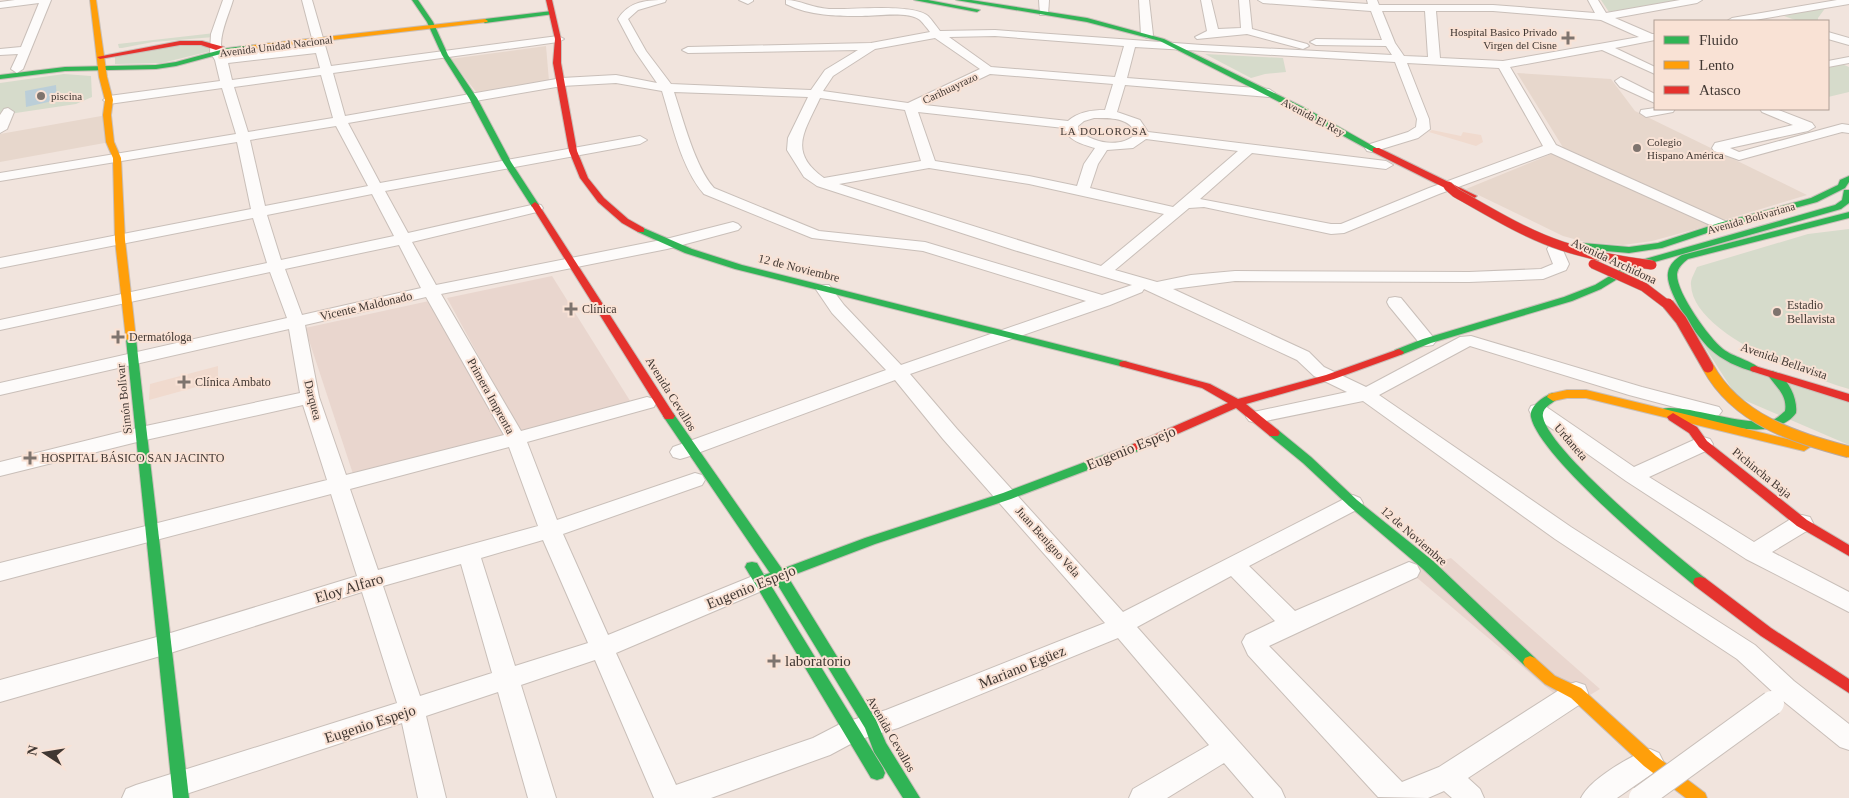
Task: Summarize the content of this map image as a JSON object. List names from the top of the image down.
{
  "streets": {
    "street": [
      "Avenida Unidad Nacional",
      "Carihuayrazo",
      "Avenida El Rey",
      "Avenida Bolivariana",
      "Avenida Archidona",
      "12 de Noviembre",
      "Vicente Maldonado",
      "Avenida Bellavista",
      "Avenida Cevallos",
      "Primera Imprenta",
      "Simón Bolívar",
      "Darquea",
      "Urdaneta",
      "Eugenio Espejo",
      "Pichincha Baja",
      "Juan Benigno Vela",
      "Eloy Alfaro",
      "Mariano Egüez"
    ]
  },
  "crossings": [
    ["Avenida Unidad Nacional", "12 de Noviembre"],
    ["Avenida Unidad Nacional", "Avenida Cevallos"],
    ["Avenida Unidad Nacional", "Primera Imprenta"],
    ["Avenida Unidad Nacional", "Simón Bolívar"],
    ["Avenida Unidad Nacional", "Darquea"],
    ["Carihuayrazo", "Avenida El Rey"],
    ["Avenida El Rey", "Avenida Bolivariana"],
    ["Avenida El Rey", "Avenida Archidona"],
    ["Avenida Bolivariana", "Avenida Bellavista"],
    ["Avenida Bolivariana", "Eugenio Espejo"],
    ["12 de Noviembre", "Vicente Maldonado"],
    ["12 de Noviembre", "Eugenio Espejo"],
    ["12 de Noviembre", "Juan Benigno Vela"],
    ["12 de Noviembre", "Mariano Egüez"],
    ["Vicente Maldonado", "Avenida Cevallos"],
    ["Vicente Maldonado", "Primera Imprenta"],
    ["Vicente Maldonado", "Simón Bolívar"],
    ["Vicente Maldonado", "Darquea"],
    ["Avenida Cevallos", "Eugenio Espejo"],
    ["Avenida Cevallos", "Eloy Alfaro"],
    ["Avenida Cevallos", "Mariano Egüez"],
    ["Primera Imprenta", "Eugenio Espejo"],
    ["Primera Imprenta", "Eloy Alfaro"],
    ["Simón Bolívar", "Eugenio Espejo"],
    ["Simón Bolívar", "Eloy Alfaro"],
    ["Darquea", "Eugenio Espejo"],
    ["Darquea", "Eloy Alfaro"],
    ["Eugenio Espejo", "Juan Benigno Vela"],
    ["Juan Benigno Vela", "Mariano Egüez"]
  ],
  "districts": ["LA DOLOROSA"],
  "places": {
    "health": [
      "Hospital Basico Privado Virgen del Cisne",
      "Clínica",
      "Dermatóloga",
      "Clínica Ambato",
      "HOSPITAL BÁSICO SAN JACINTO",
      "laboratorio"
    ],
    "other": ["piscina", "Colegio Hispano América", "Estadio Bellavista"]
  },
  "legend": ["Fluido", "Lento", "Atasco"],
  "north": "left"
}
